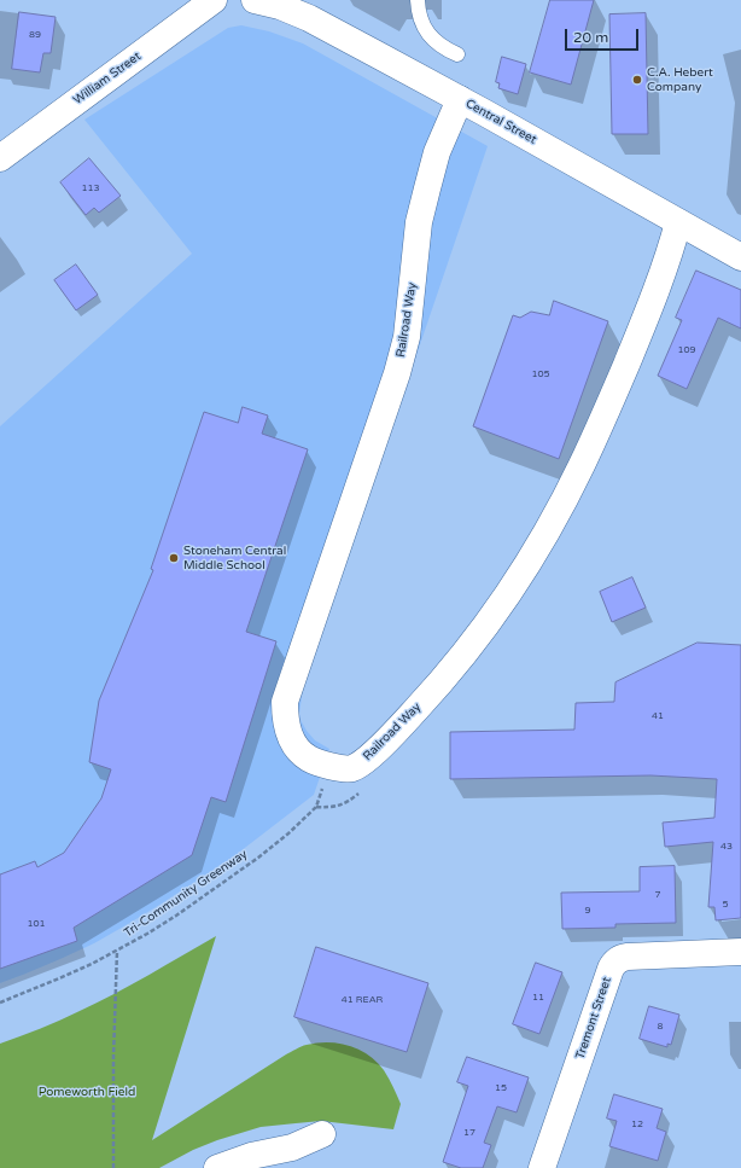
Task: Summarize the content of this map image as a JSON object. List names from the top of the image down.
{
  "streets": {
    "street": [
      "William Street",
      "Central Street",
      "Railroad Way",
      "Tremont Street"
    ],
    "path": ["Tri-Community Greenway"]
  },
  "crossings": [
    ["Central Street", "Railroad Way"]
  ],
  "parks": ["Pomeworth Field"],
  "places": ["C.A. Hebert Company", "Stoneham Central Middle School"],
  "house_numbers": [
    "89",
    "113",
    "109",
    "105",
    "41",
    "43",
    "7",
    "5",
    "9",
    "101",
    "11",
    "41 REAR",
    "8",
    "15",
    "12",
    "17"
  ],
  "scale_bar": "20 m"
}
